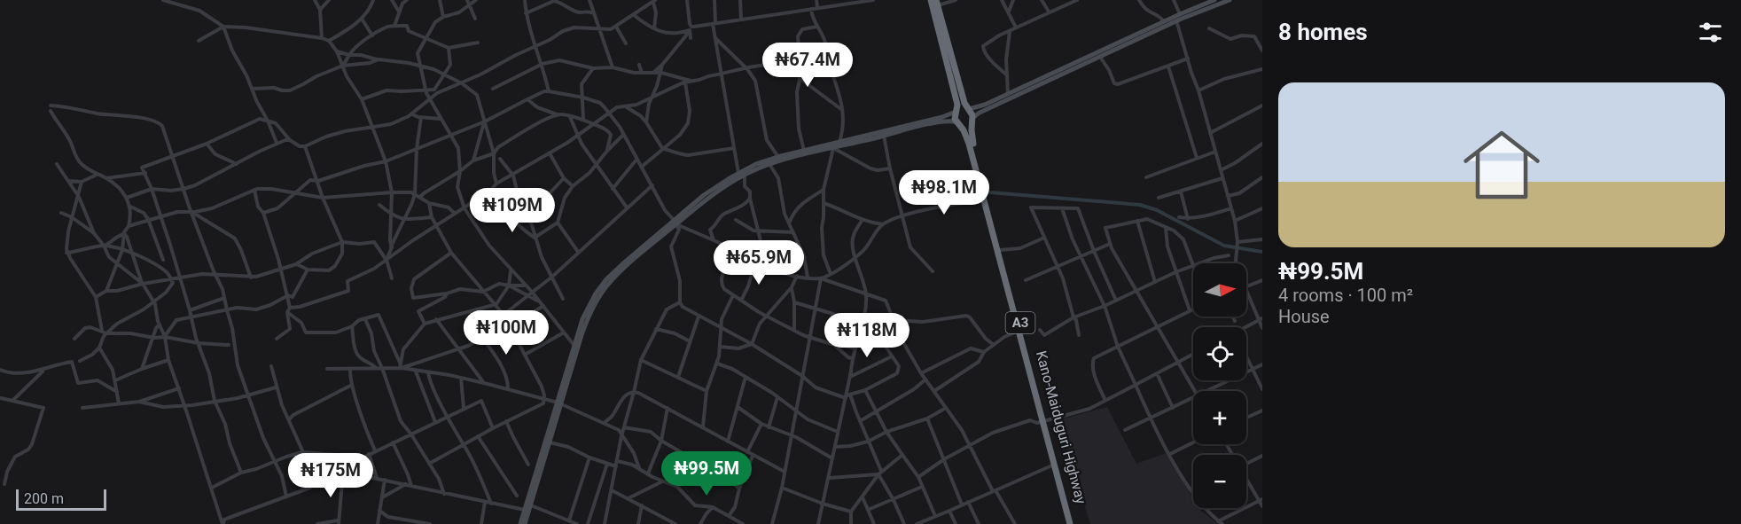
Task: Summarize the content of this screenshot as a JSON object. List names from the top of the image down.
{
  "streets": {
    "highway": ["A3", "Kano-Maiduguri Highway"]
  },
  "crossings": [
    ["A3", "Kano-Maiduguri Highway"]
  ],
  "scale_bar": "200 m",
  "north": "right",
  "page": {
    "heading": "8 homes",
    "price": [
      "₦67.4M",
      "₦98.1M",
      "₦109M",
      "₦65.9M",
      "₦100M",
      "₦118M",
      "₦99.5M",
      "₦175M"
    ],
    "list": [
      {
        "name": "₦99.5M",
        "note": "4 rooms · 100 m² · House"
      }
    ],
    "map_buttons": ["+", "−"],
    "scale": "200 m"
  }
}
